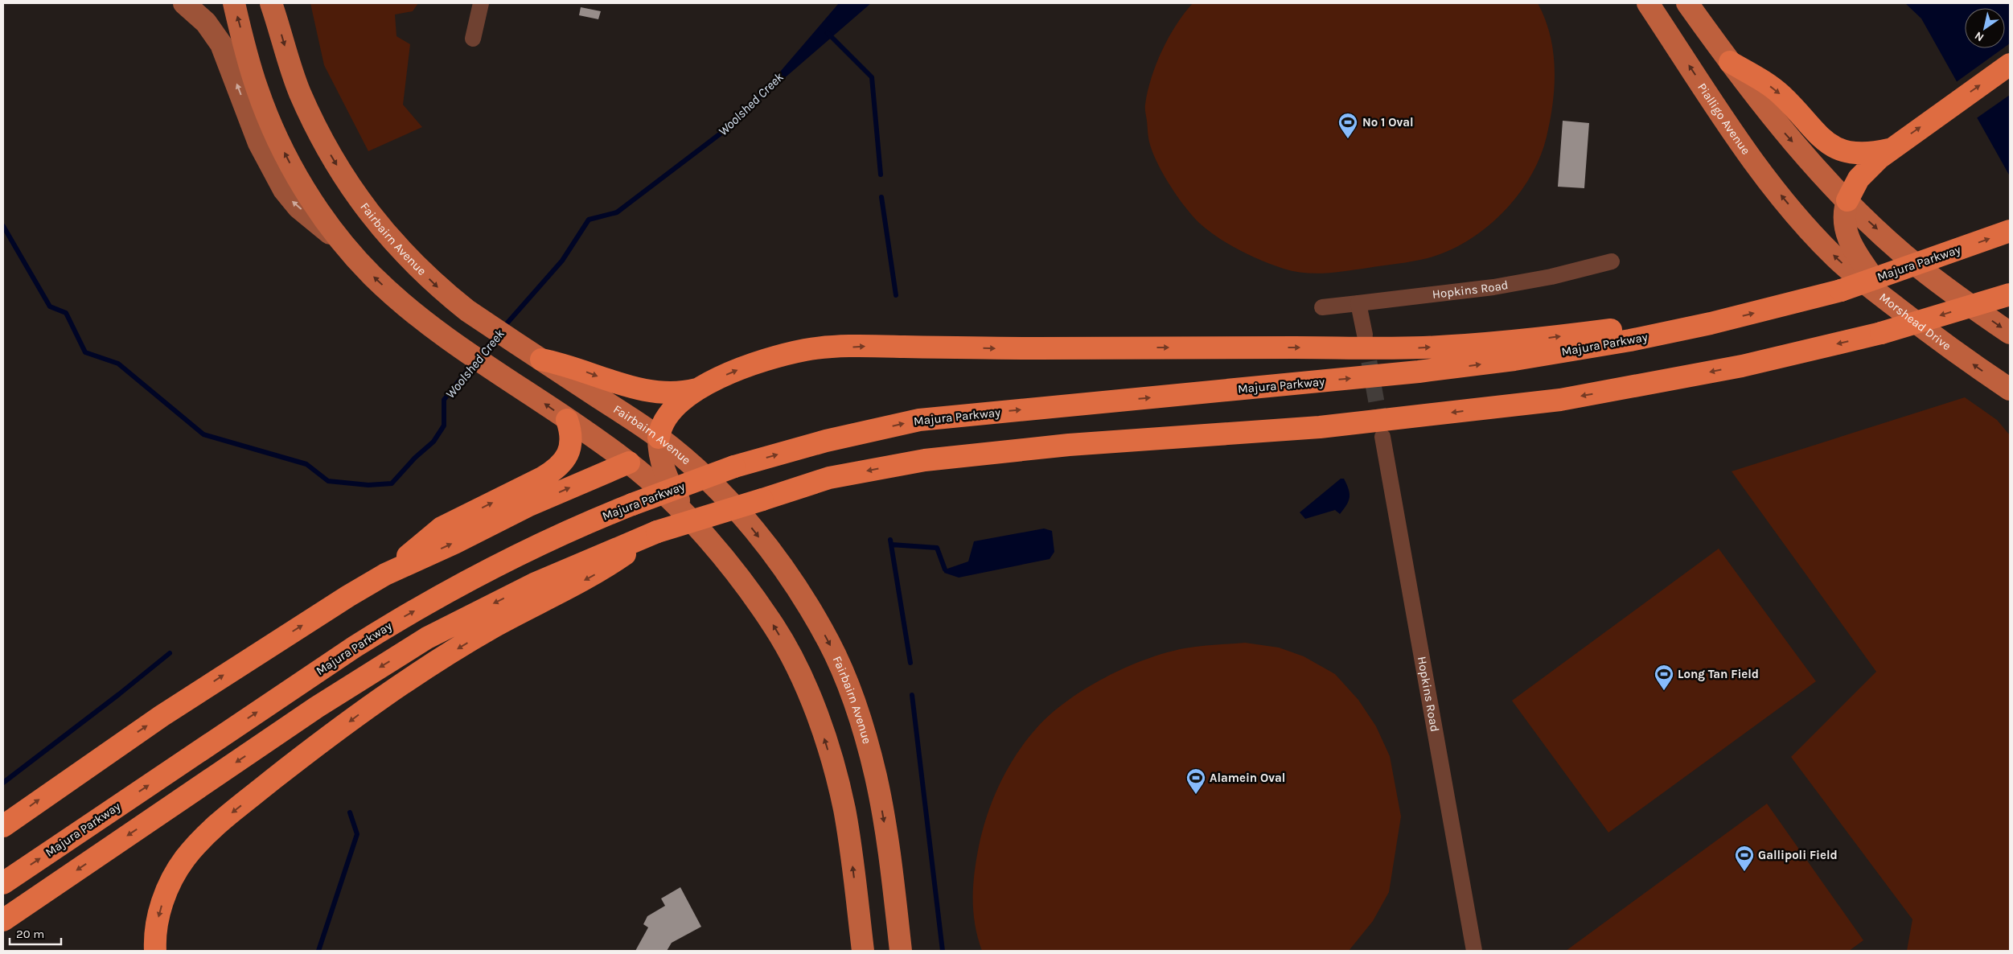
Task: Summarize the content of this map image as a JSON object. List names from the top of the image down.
{
  "streets": {
    "highway": ["Majura Parkway"],
    "main road": ["Pialligo Avenue", "Fairbairn Avenue", "Morshead Drive"],
    "street": ["Hopkins Road"]
  },
  "crossings": [
    ["Pialligo Avenue", "Morshead Drive"]
  ],
  "water": ["Woolshed Creek"],
  "places": {
    "sports": [
      "No 1 Oval",
      "Long Tan Field",
      "Alamein Oval",
      "Gallipoli Field"
    ]
  },
  "scale_bar": "20 m",
  "north": "bottom left"
}
